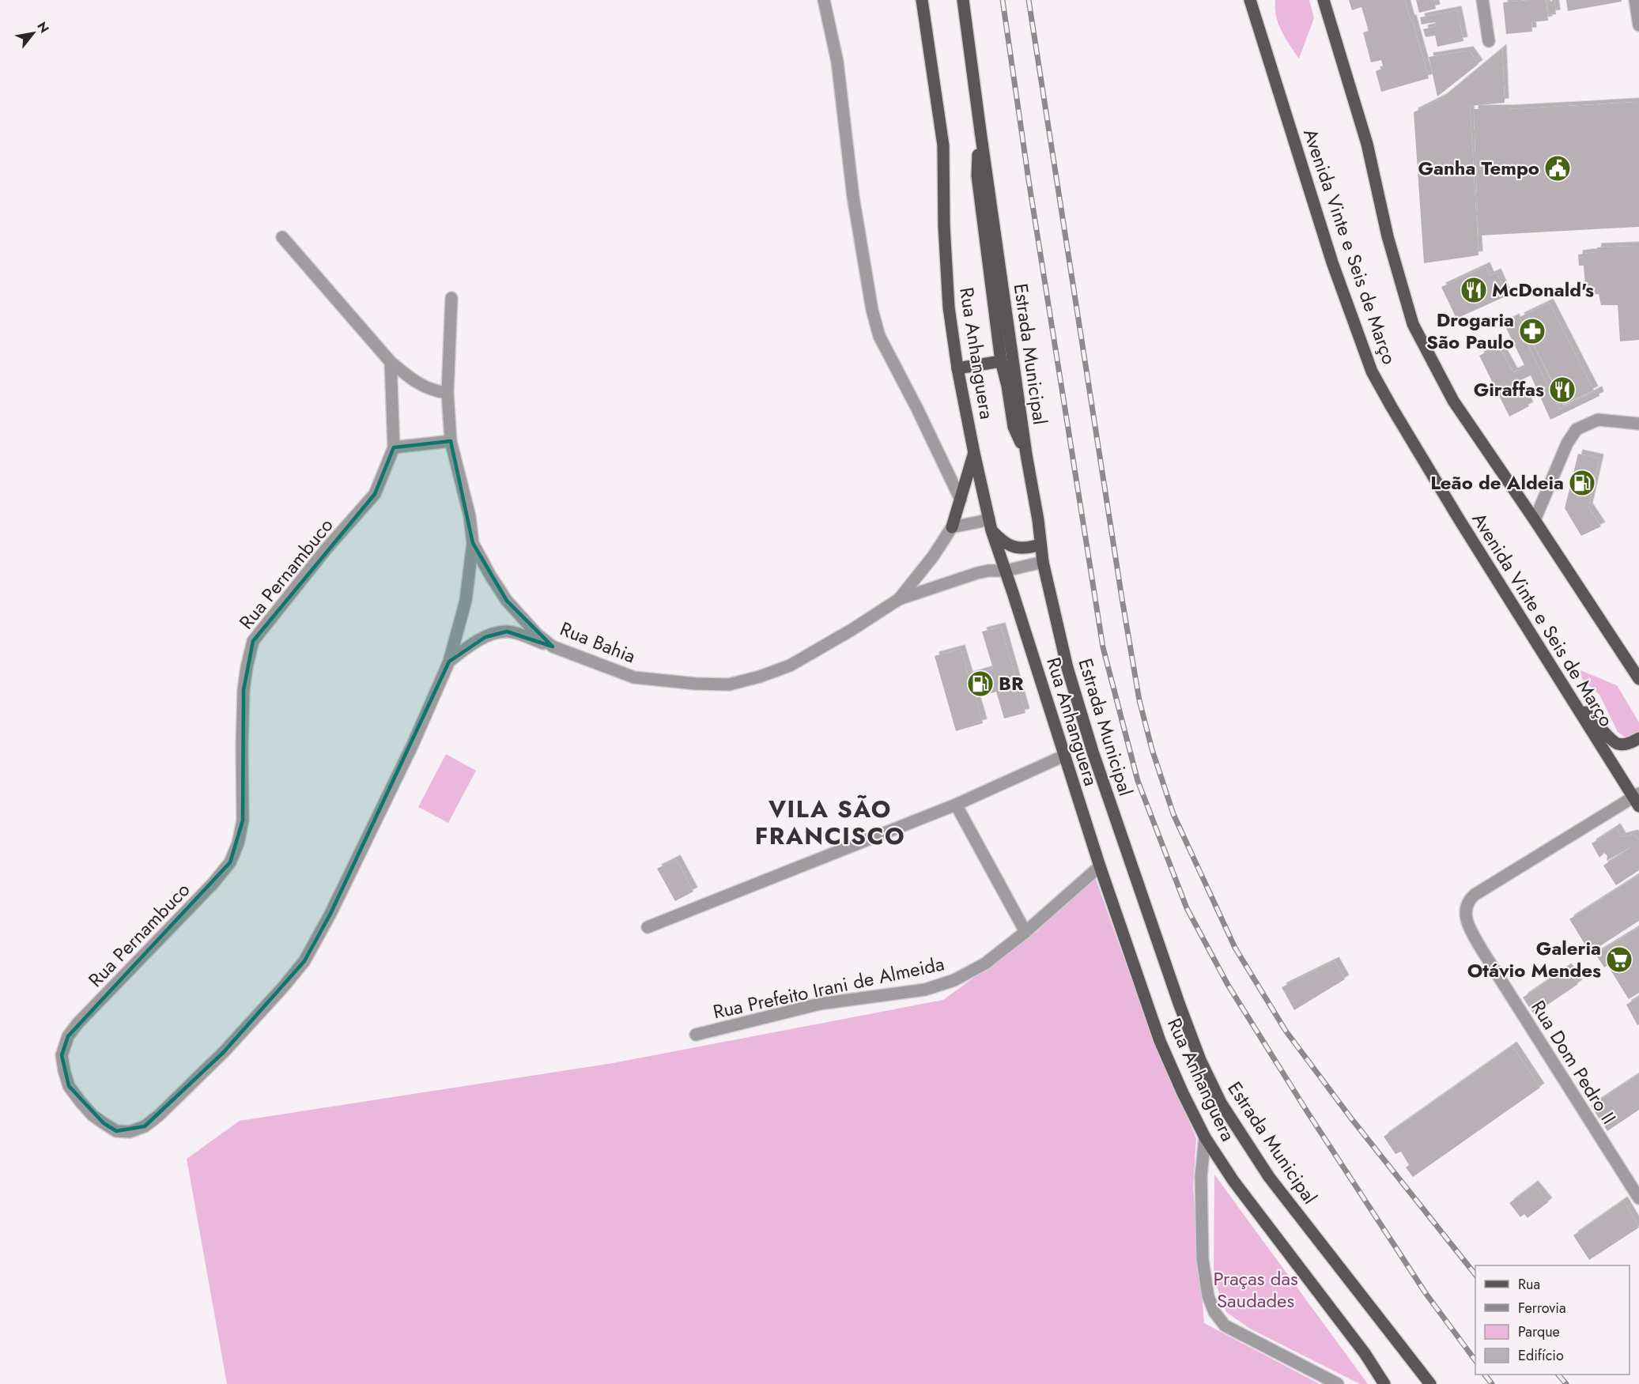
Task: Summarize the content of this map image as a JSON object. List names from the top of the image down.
{
  "streets": {
    "main road": ["Avenida Vinte e Seis de Março", "Rua Anhanguera", "Estrada Municipal"],
    "street": [
      "Rua Pernambuco",
      "Rua Bahia",
      "Rua Prefeito Irani de Almeida",
      "Rua Dom Pedro II"
    ]
  },
  "crossings": [
    ["Avenida Vinte e Seis de Março", "Rua Dom Pedro II"],
    ["Rua Anhanguera", "Rua Prefeito Irani de Almeida"],
    ["Rua Pernambuco", "Rua Bahia"]
  ],
  "districts": ["VILA SÃO FRANCISCO"],
  "parks": ["Praças das Saudades"],
  "places": {
    "public building": ["Ganha Tempo"],
    "restaurant": ["McDonald's", "Giraffas"],
    "pharmacy": ["Drogaria São Paulo"],
    "fuel station": ["Leão de Aldeia", "BR"],
    "supermarket": ["Galeria Otávio Mendes"]
  },
  "legend": [
    "Rua",
    "Ferrovia",
    "Parque",
    "Edifício"
  ],
  "north": "top right"
}
